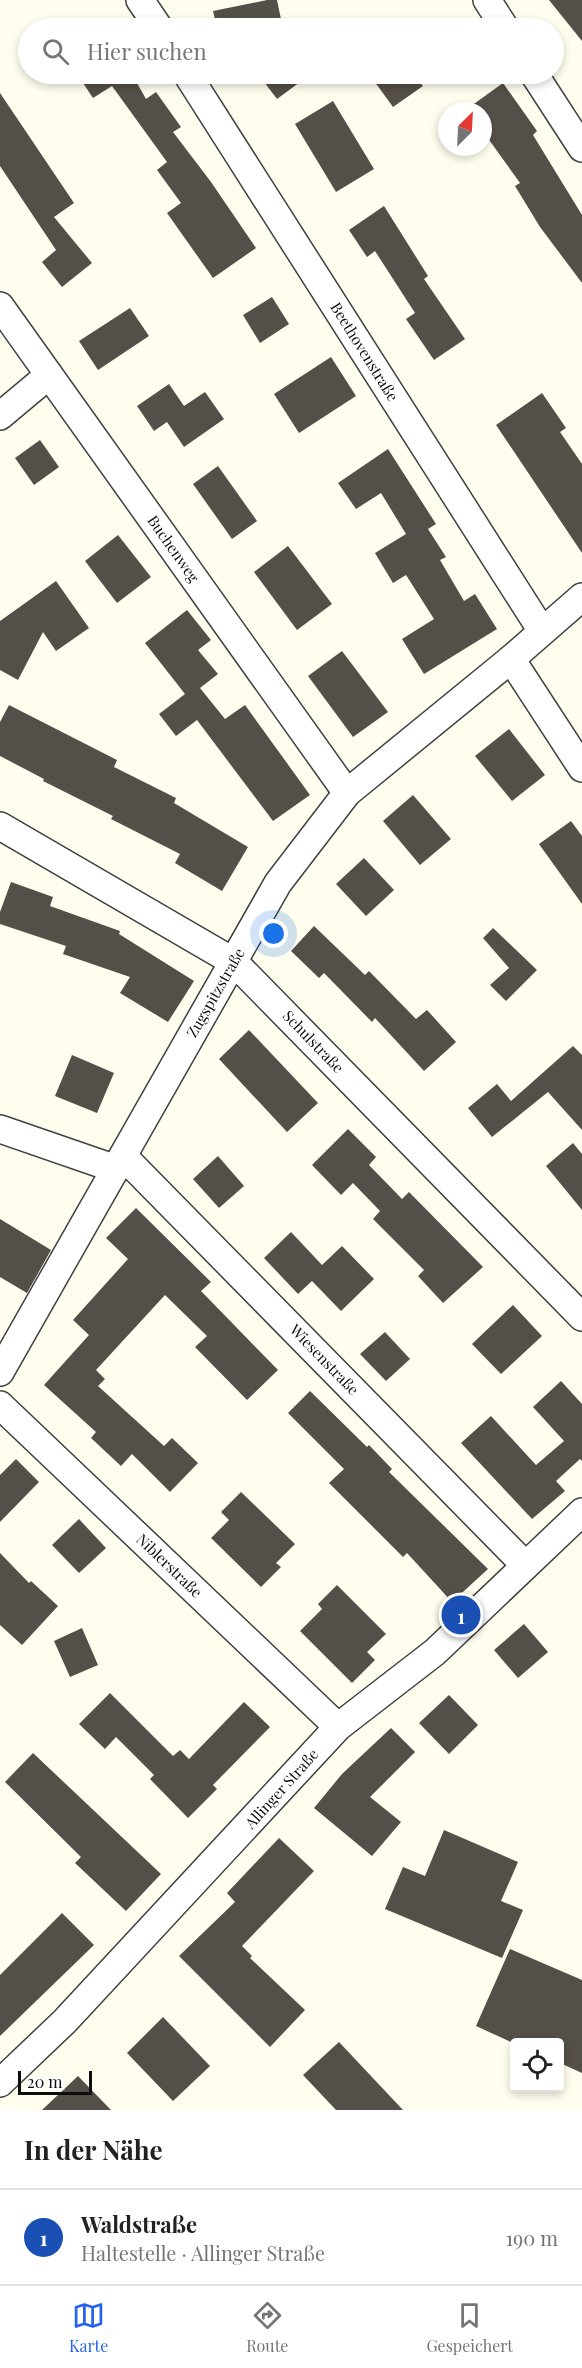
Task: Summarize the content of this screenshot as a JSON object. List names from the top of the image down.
{
  "streets": {
    "street": [
      "Beethovenstraße",
      "Buchenweg",
      "Zugspitzstraße",
      "Schulstraße",
      "Wiesenstraße",
      "Niblerstraße",
      "Allinger Straße"
    ]
  },
  "crossings": [
    ["Beethovenstraße", "Zugspitzstraße"],
    ["Buchenweg", "Zugspitzstraße"],
    ["Zugspitzstraße", "Schulstraße"],
    ["Zugspitzstraße", "Wiesenstraße"],
    ["Wiesenstraße", "Allinger Straße"],
    ["Niblerstraße", "Allinger Straße"]
  ],
  "scale_bar": "20 m",
  "north": "top right",
  "page": {
    "search": "Hier suchen",
    "pins": "1",
    "scale": "20 m",
    "heading": "In der Nähe",
    "list": [
      {
        "mark": "1",
        "name": "Waldstraße",
        "note": "Haltestelle · Allinger Straße",
        "value": "190 m"
      }
    ],
    "nav": ["Karte", "Route", "Gespeichert"]
  }
}
